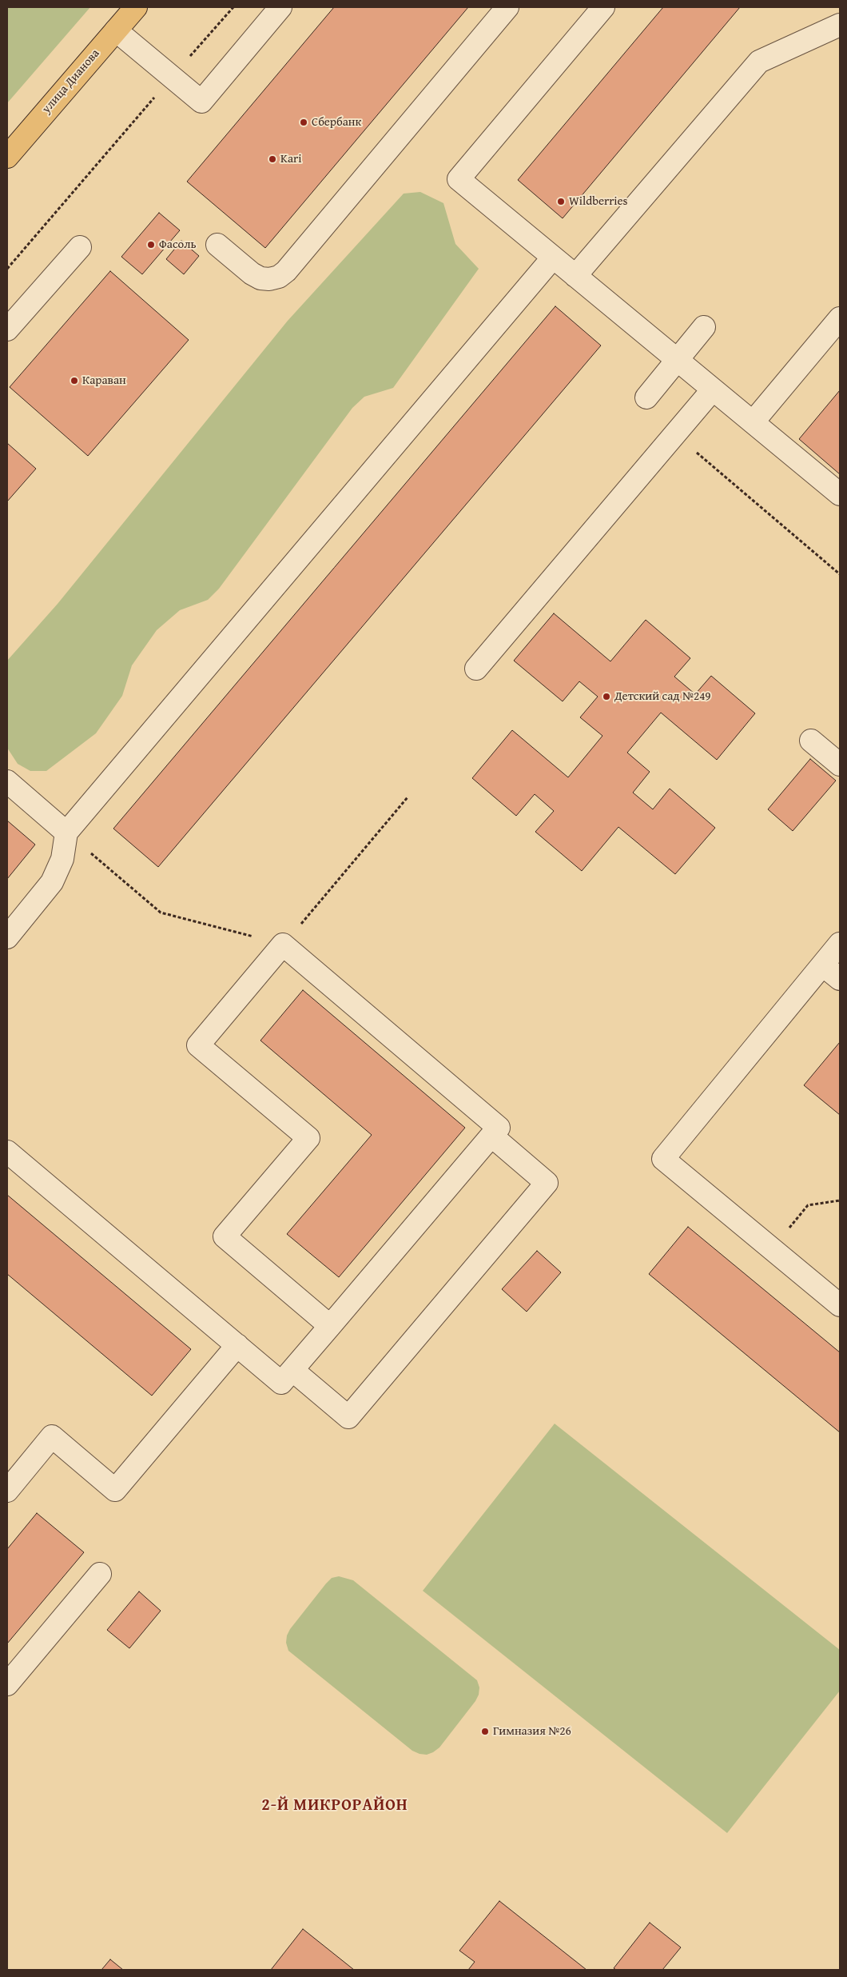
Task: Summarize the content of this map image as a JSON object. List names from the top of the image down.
{
  "streets": {
    "main road": ["улица Дианова"]
  },
  "districts": ["2-Й МИКРОРАЙОН"],
  "places": [
    "Сбербанк",
    "Kari",
    "Wildberries",
    "Фасоль",
    "Караван",
    "Детский сад №249",
    "Гимназия №26"
  ]
}
